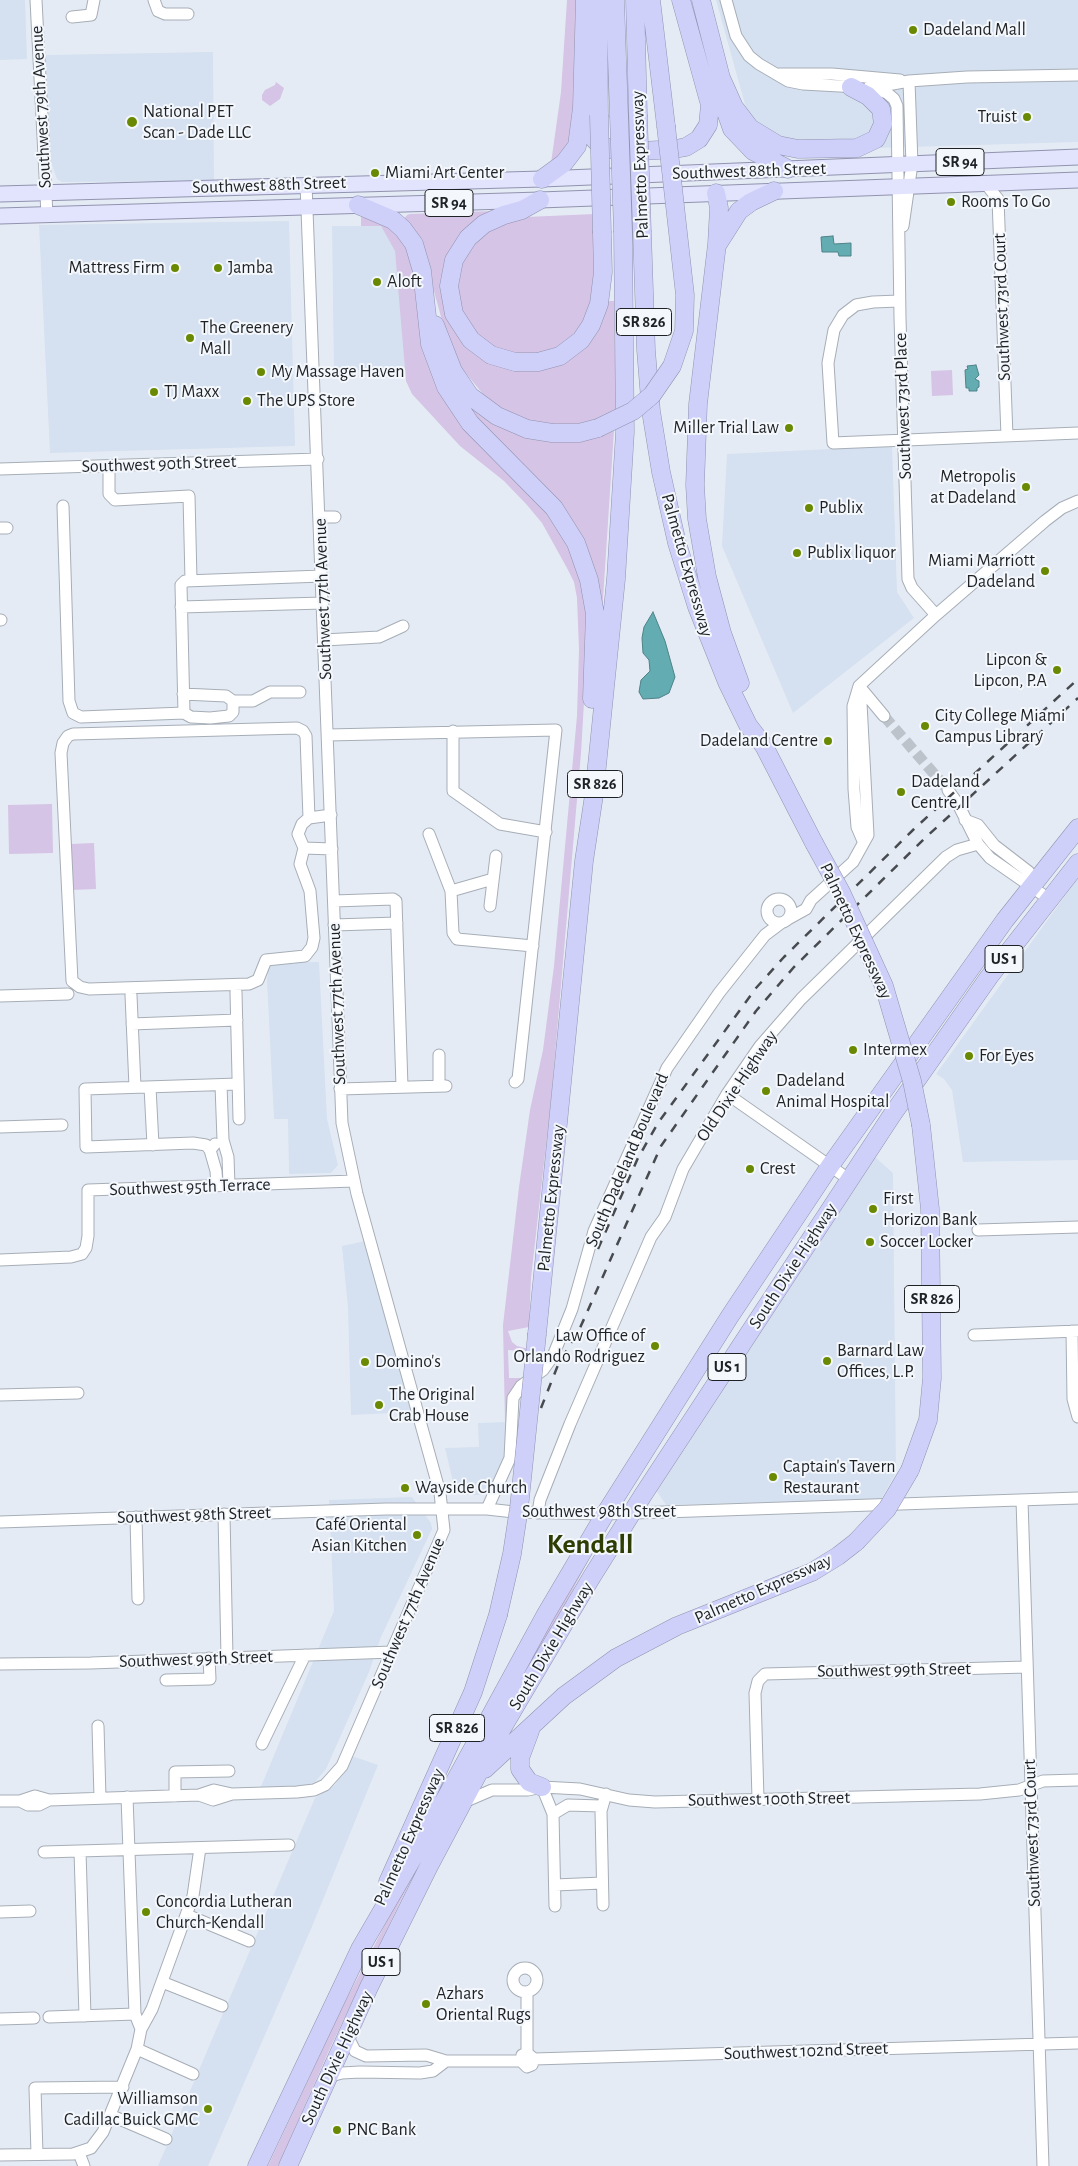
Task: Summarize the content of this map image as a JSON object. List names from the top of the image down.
{
  "streets": {
    "highway": [
      "Palmetto Expressway",
      "SR 826",
      "US 1",
      "South Dixie Highway"
    ],
    "main road": ["SR 94", "Southwest 88th Street"],
    "street": [
      "Southwest 79th Avenue",
      "Southwest 73rd Court",
      "Southwest 73rd Place",
      "Southwest 90th Street",
      "Southwest 77th Avenue",
      "Old Dixie Highway",
      "South Dadeland Boulevard",
      "Southwest 95th Terrace",
      "Southwest 98th Street",
      "Southwest 99th Street",
      "Southwest 100th Street",
      "Southwest 102nd Street"
    ]
  },
  "crossings": [
    ["Southwest 79th Avenue", "Southwest 88th Street"],
    ["Palmetto Expressway", "South Dixie Highway"],
    ["Southwest 88th Street", "Southwest 73rd Court"],
    ["Southwest 88th Street", "Southwest 73rd Place"],
    ["Southwest 88th Street", "Southwest 77th Avenue"],
    ["Southwest 73rd Court", "Southwest 98th Street"],
    ["Southwest 73rd Court", "Southwest 99th Street"],
    ["Southwest 73rd Court", "Southwest 100th Street"],
    ["Southwest 73rd Court", "Southwest 102nd Street"],
    ["Southwest 90th Street", "Southwest 77th Avenue"],
    ["Southwest 77th Avenue", "Southwest 95th Terrace"],
    ["Southwest 77th Avenue", "Southwest 98th Street"],
    ["Southwest 77th Avenue", "Southwest 99th Street"],
    ["US 1", "South Dixie Highway"],
    ["Old Dixie Highway", "Southwest 98th Street"],
    ["South Dadeland Boulevard", "Southwest 98th Street"],
    ["South Dixie Highway", "Southwest 98th Street"],
    ["South Dixie Highway", "Southwest 100th Street"],
    ["South Dixie Highway", "Southwest 102nd Street"],
    ["Southwest 99th Street", "Southwest 100th Street"]
  ],
  "districts": ["Kendall"],
  "places": [
    "Dadeland Mall",
    "Truist",
    "National PET Scan - Dade LLC",
    "Miami Art Center",
    "Rooms To Go",
    "Mattress Firm",
    "Jamba",
    "Aloft",
    "The Greenery Mall",
    "My Massage Haven",
    "TJ Maxx",
    "The UPS Store",
    "Miller Trial Law",
    "Metropolis at Dadeland",
    "Publix",
    "Publix liquor",
    "Miami Marriott Dadeland",
    "Lipcon & Lipcon, P.A",
    "City College Miami Campus Library",
    "Dadeland Centre",
    "Dadeland Centre II",
    "Intermex",
    "For Eyes",
    "Dadeland Animal Hospital",
    "Crest",
    "First Horizon Bank",
    "Soccer Locker",
    "Law Office of Orlando Rodriguez",
    "Barnard Law Offices, L.P.",
    "Domino's",
    "The Original Crab House",
    "Captain's Tavern Restaurant",
    "Wayside Church",
    "Café Oriental Asian Kitchen",
    "Concordia Lutheran Church-Kendall",
    "Azhars Oriental Rugs",
    "Williamson Cadillac Buick GMC",
    "PNC Bank"
  ]
}
